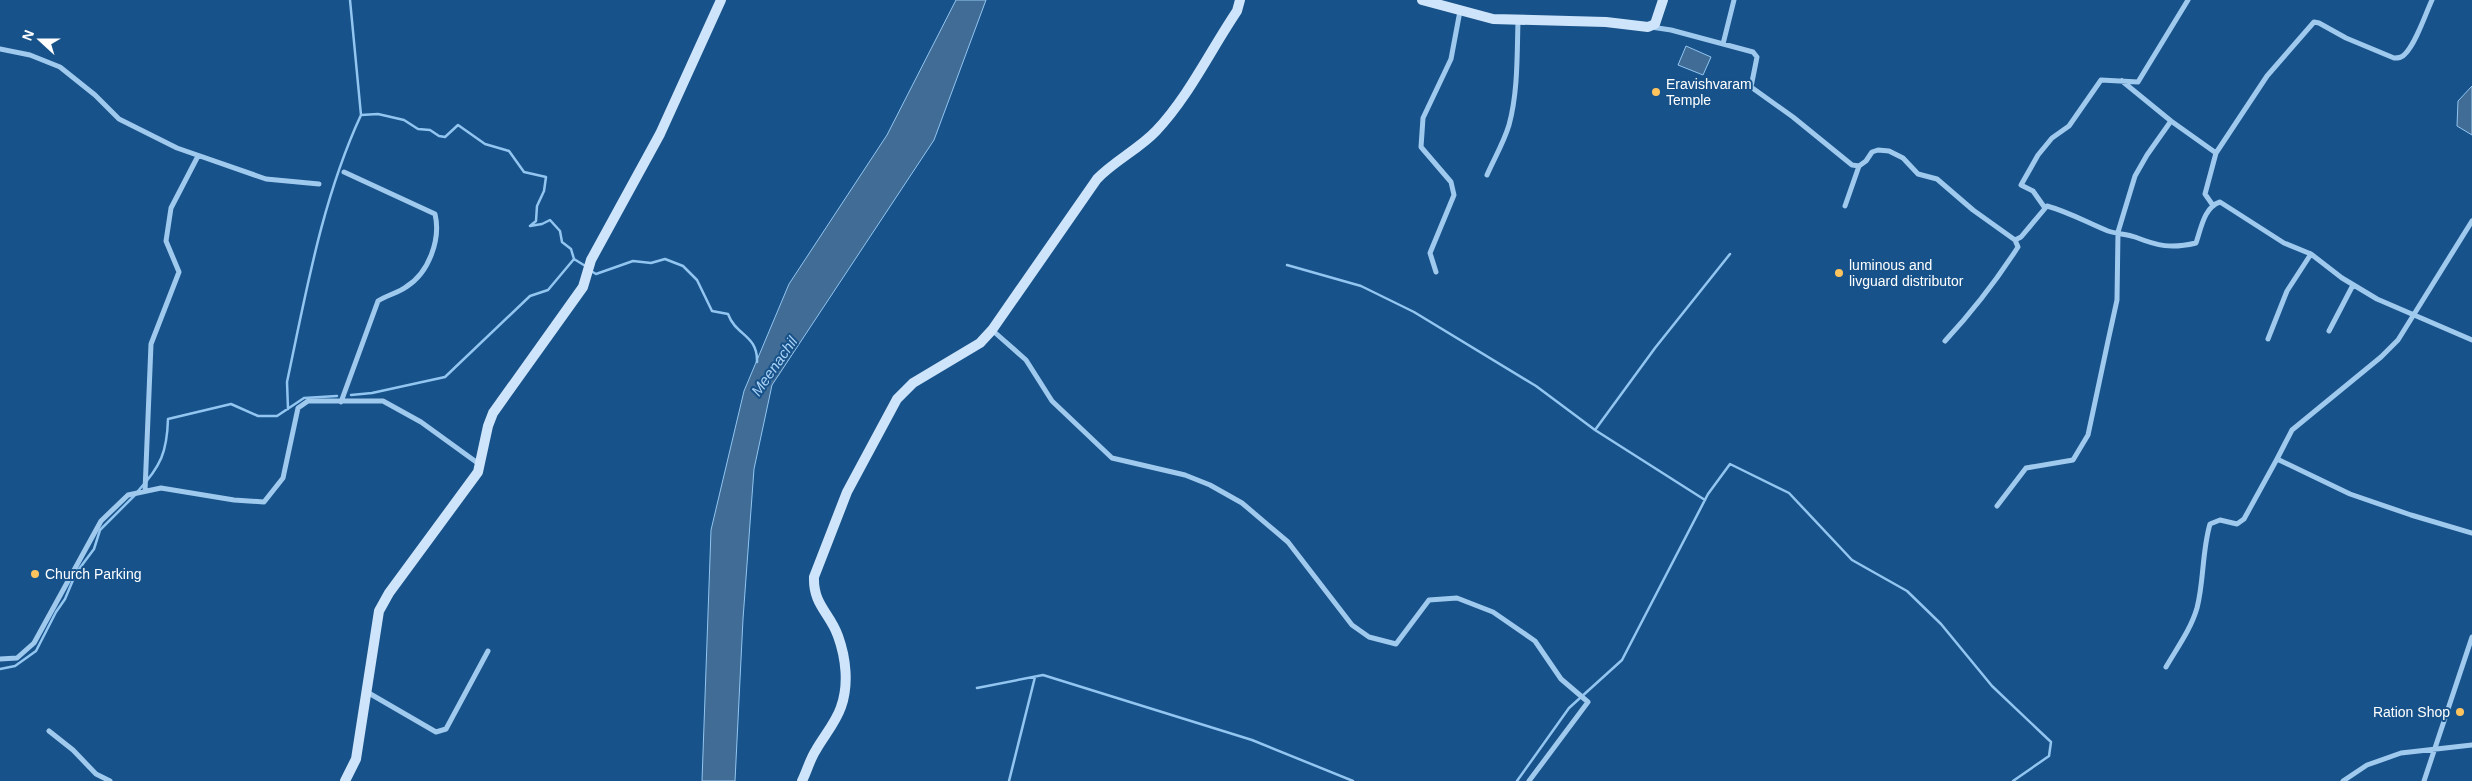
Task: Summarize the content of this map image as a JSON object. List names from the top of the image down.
{
  "water": ["Meenachil"],
  "places": [
    "Eravishvaram Temple",
    "luminous and livguard distributor",
    "Church Parking",
    "Ration Shop"
  ],
  "north": "left"
}
